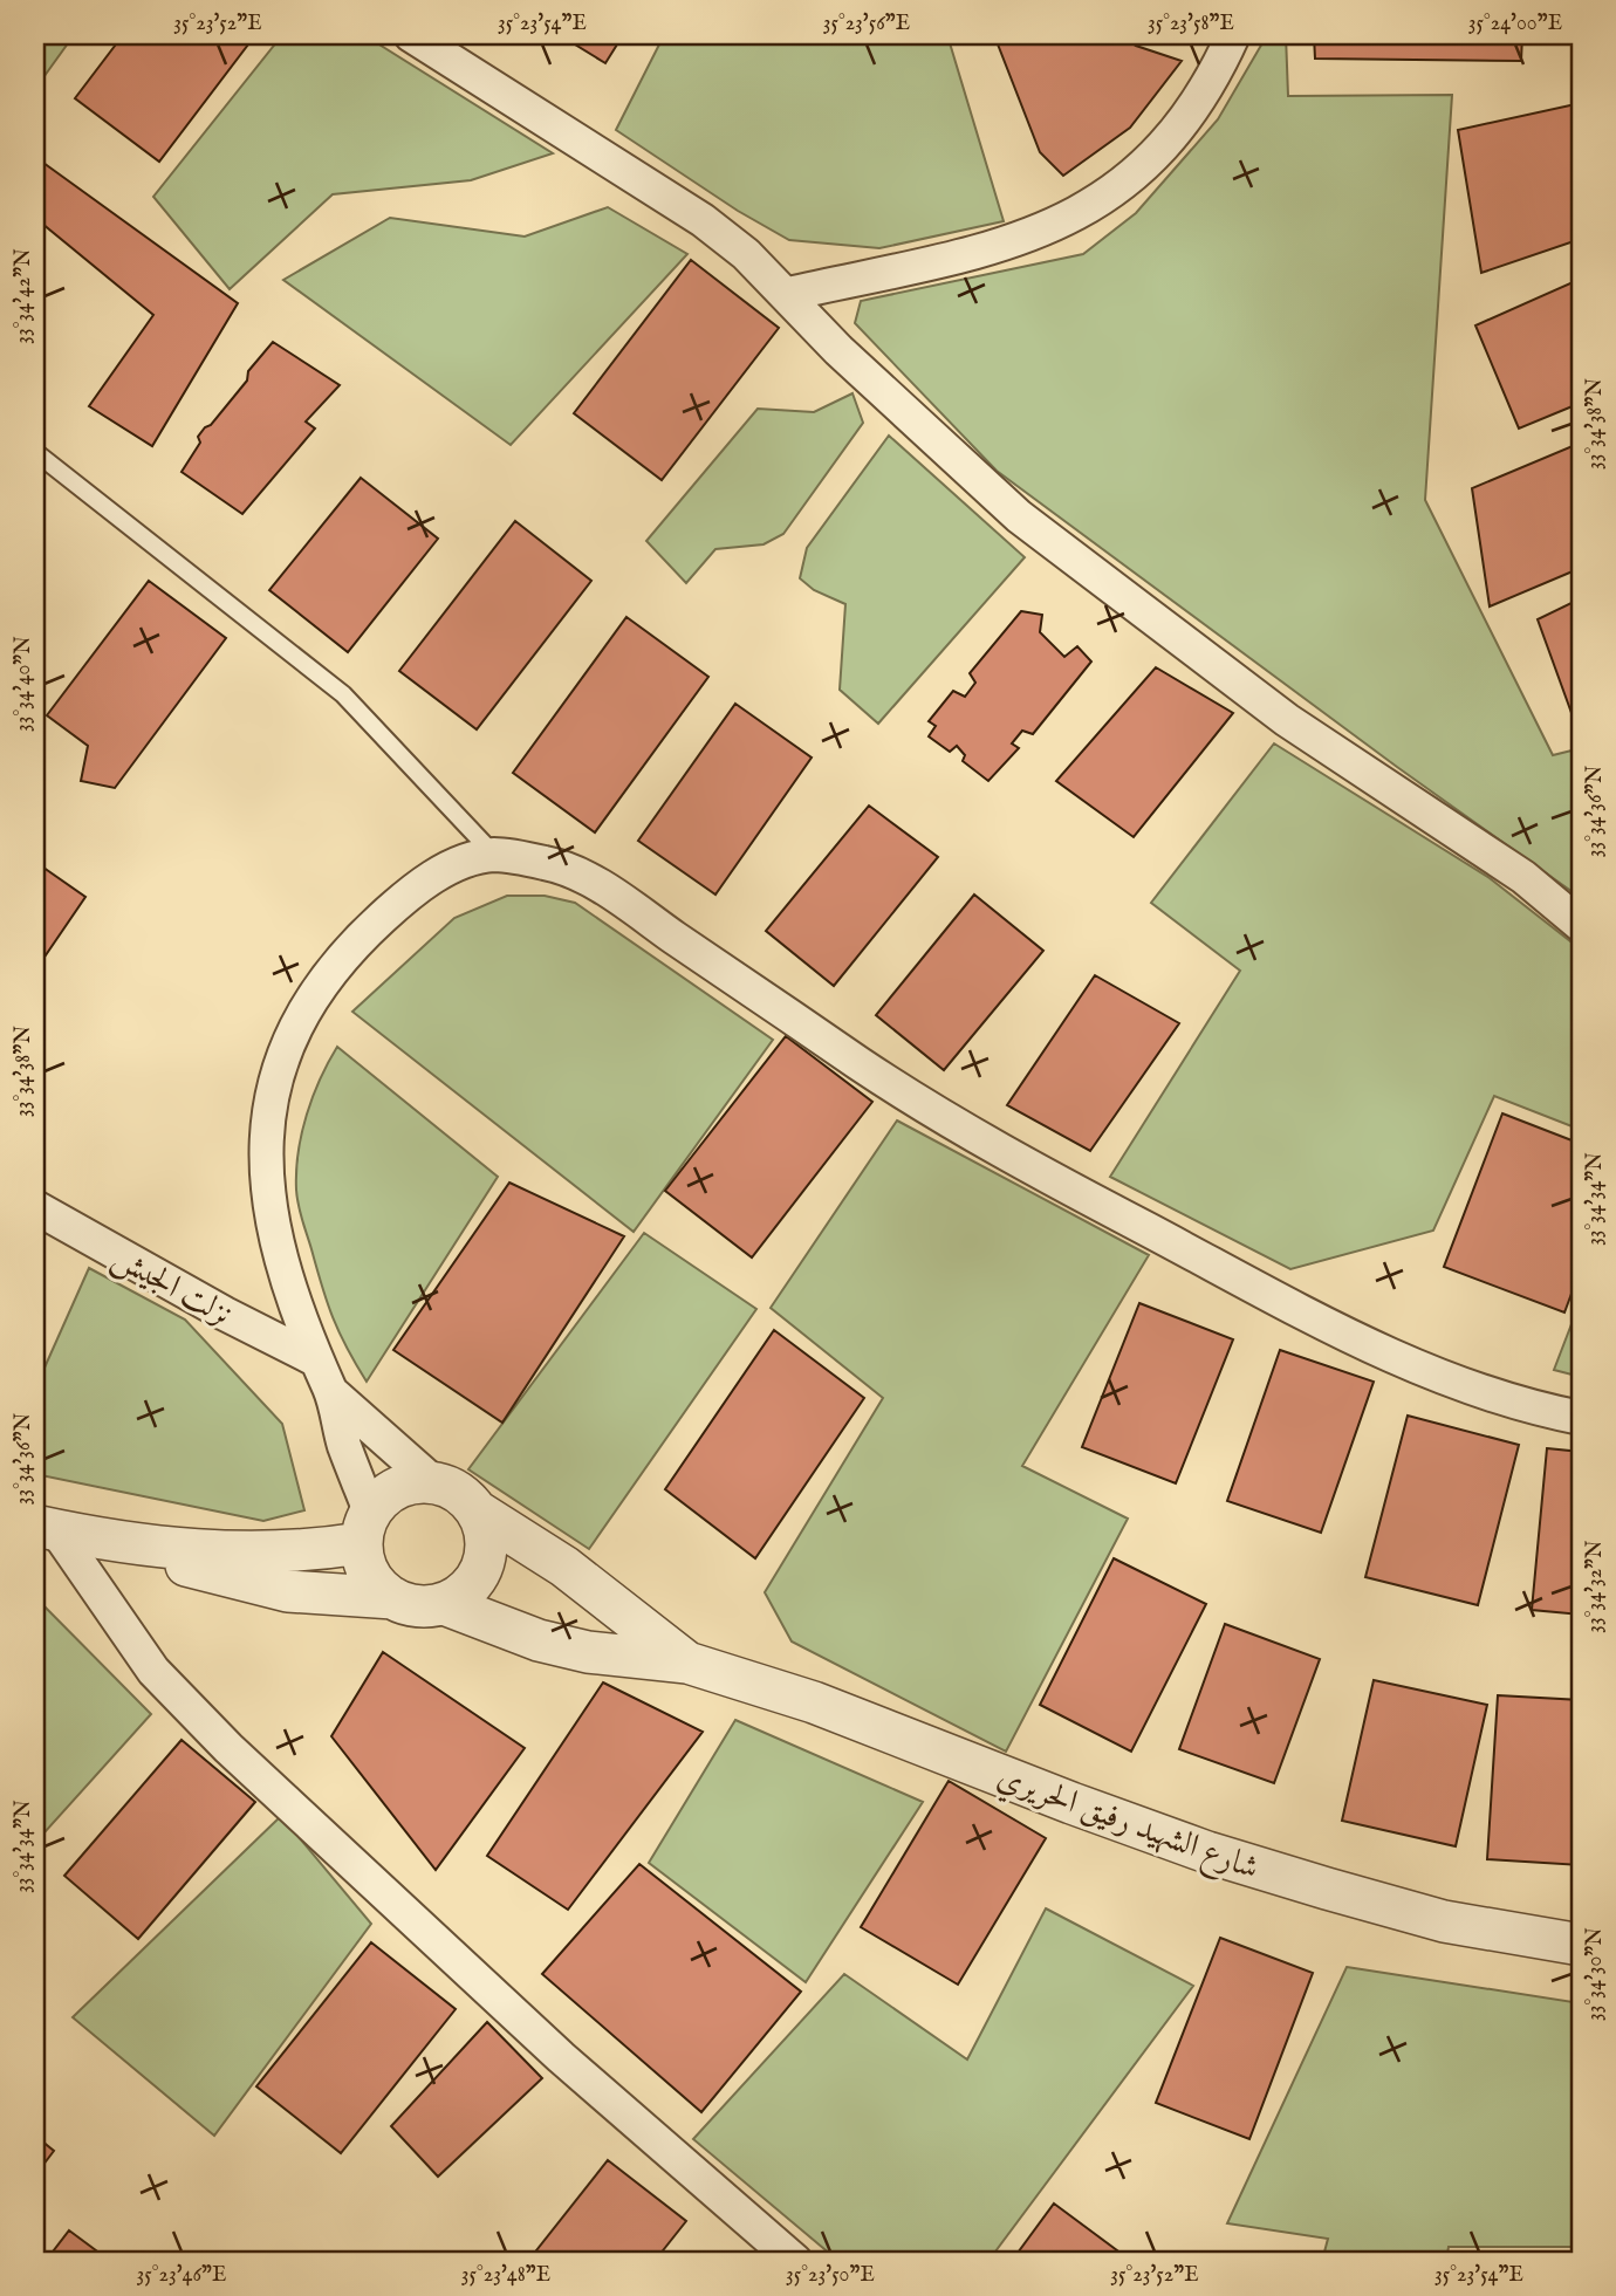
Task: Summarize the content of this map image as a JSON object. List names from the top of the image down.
{
  "streets": {
    "street": ["نزلت الجيش", "شارع الشهيد رفيق الحريري"]
  },
  "coordinates": [
    "35°23'52\"E",
    "35°23'54\"E",
    "35°23'56\"E",
    "35°23'58\"E",
    "35°24'00\"E",
    "33°34'42\"N",
    "33°34'38\"N",
    "33°34'40\"N",
    "33°34'36\"N",
    "33°34'34\"N",
    "33°34'32\"N",
    "33°34'30\"N",
    "35°23'46\"E",
    "35°23'48\"E",
    "35°23'50\"E"
  ]
}
